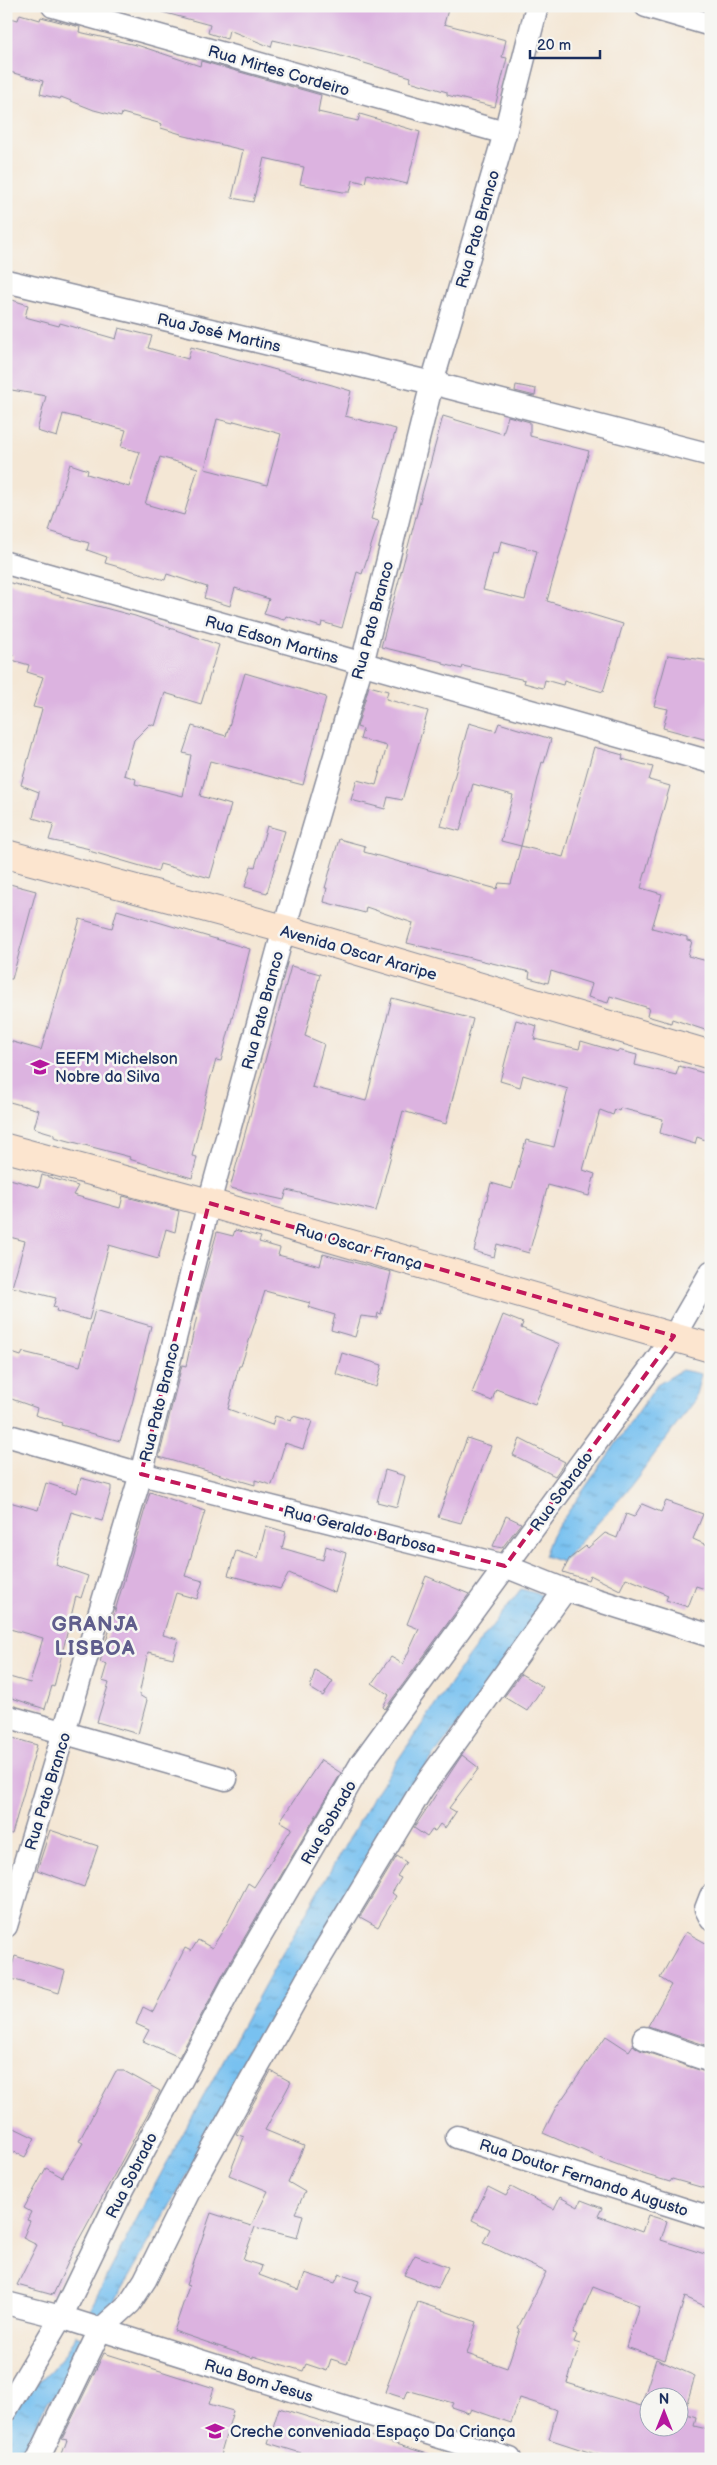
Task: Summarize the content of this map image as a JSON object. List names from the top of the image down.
{
  "streets": {
    "street": [
      "Rua Mirtes Cordeiro",
      "Rua Pato Branco",
      "Rua José Martins",
      "Rua Edson Martins",
      "Avenida Oscar Araripe",
      "Rua Oscar França",
      "Rua Sobrado",
      "Rua Geraldo Barbosa",
      "Rua Doutor Fernando Augusto",
      "Rua Bom Jesus"
    ]
  },
  "crossings": [
    ["Rua Mirtes Cordeiro", "Rua Pato Branco"],
    ["Rua Pato Branco", "Rua José Martins"],
    ["Rua Pato Branco", "Rua Edson Martins"],
    ["Rua Pato Branco", "Avenida Oscar Araripe"],
    ["Rua Pato Branco", "Rua Oscar França"],
    ["Rua Pato Branco", "Rua Geraldo Barbosa"],
    ["Rua Oscar França", "Rua Sobrado"],
    ["Rua Sobrado", "Rua Geraldo Barbosa"],
    ["Rua Sobrado", "Rua Bom Jesus"]
  ],
  "districts": ["GRANJA LISBOA"],
  "places": {
    "school or university": ["EEFM Michelson Nobre da Silva", "Creche conveniada Espaço Da Criança"]
  },
  "scale_bar": "20 m",
  "north": "top"
}
